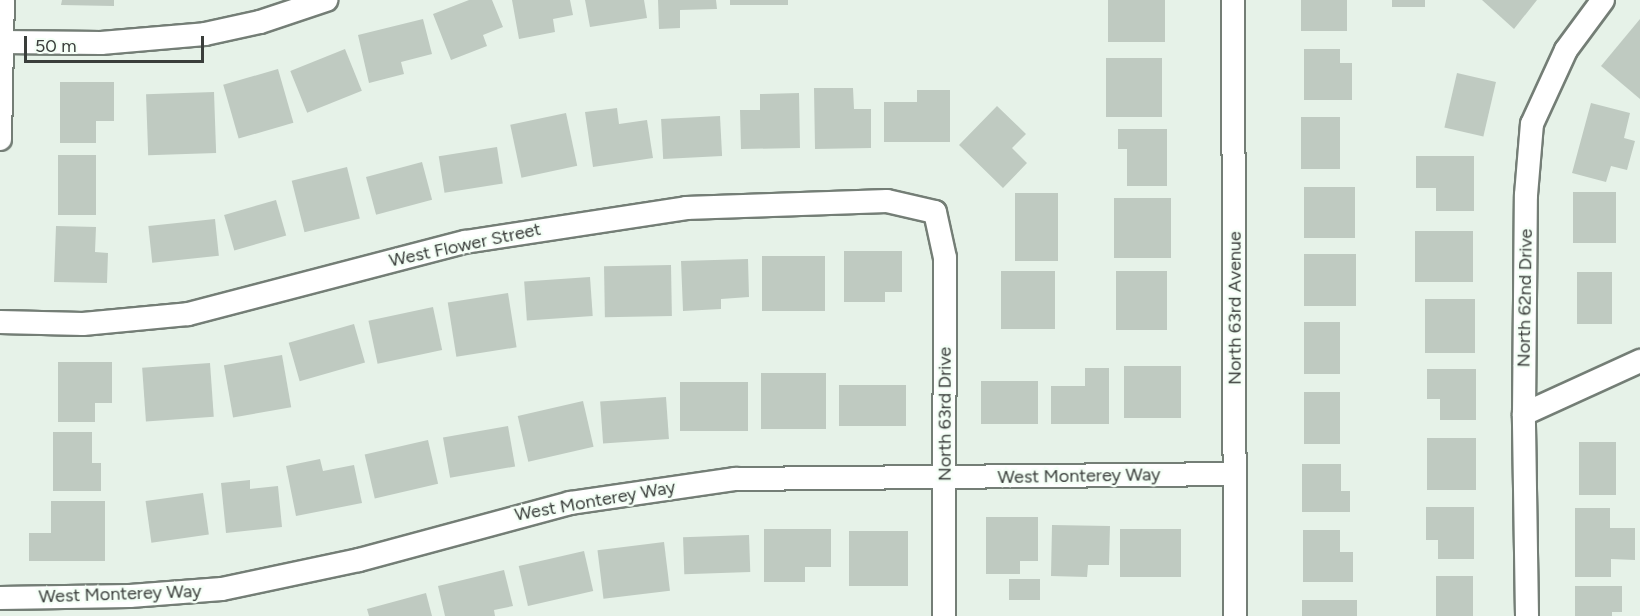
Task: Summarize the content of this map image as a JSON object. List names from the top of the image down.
{
  "streets": {
    "street": [
      "West Flower Street",
      "North 62nd Drive",
      "North 63rd Avenue",
      "North 63rd Drive",
      "West Monterey Way"
    ]
  },
  "crossings": [
    ["West Flower Street", "North 63rd Drive"],
    ["North 63rd Avenue", "West Monterey Way"],
    ["North 63rd Drive", "West Monterey Way"]
  ],
  "scale_bar": "50 m"
}
